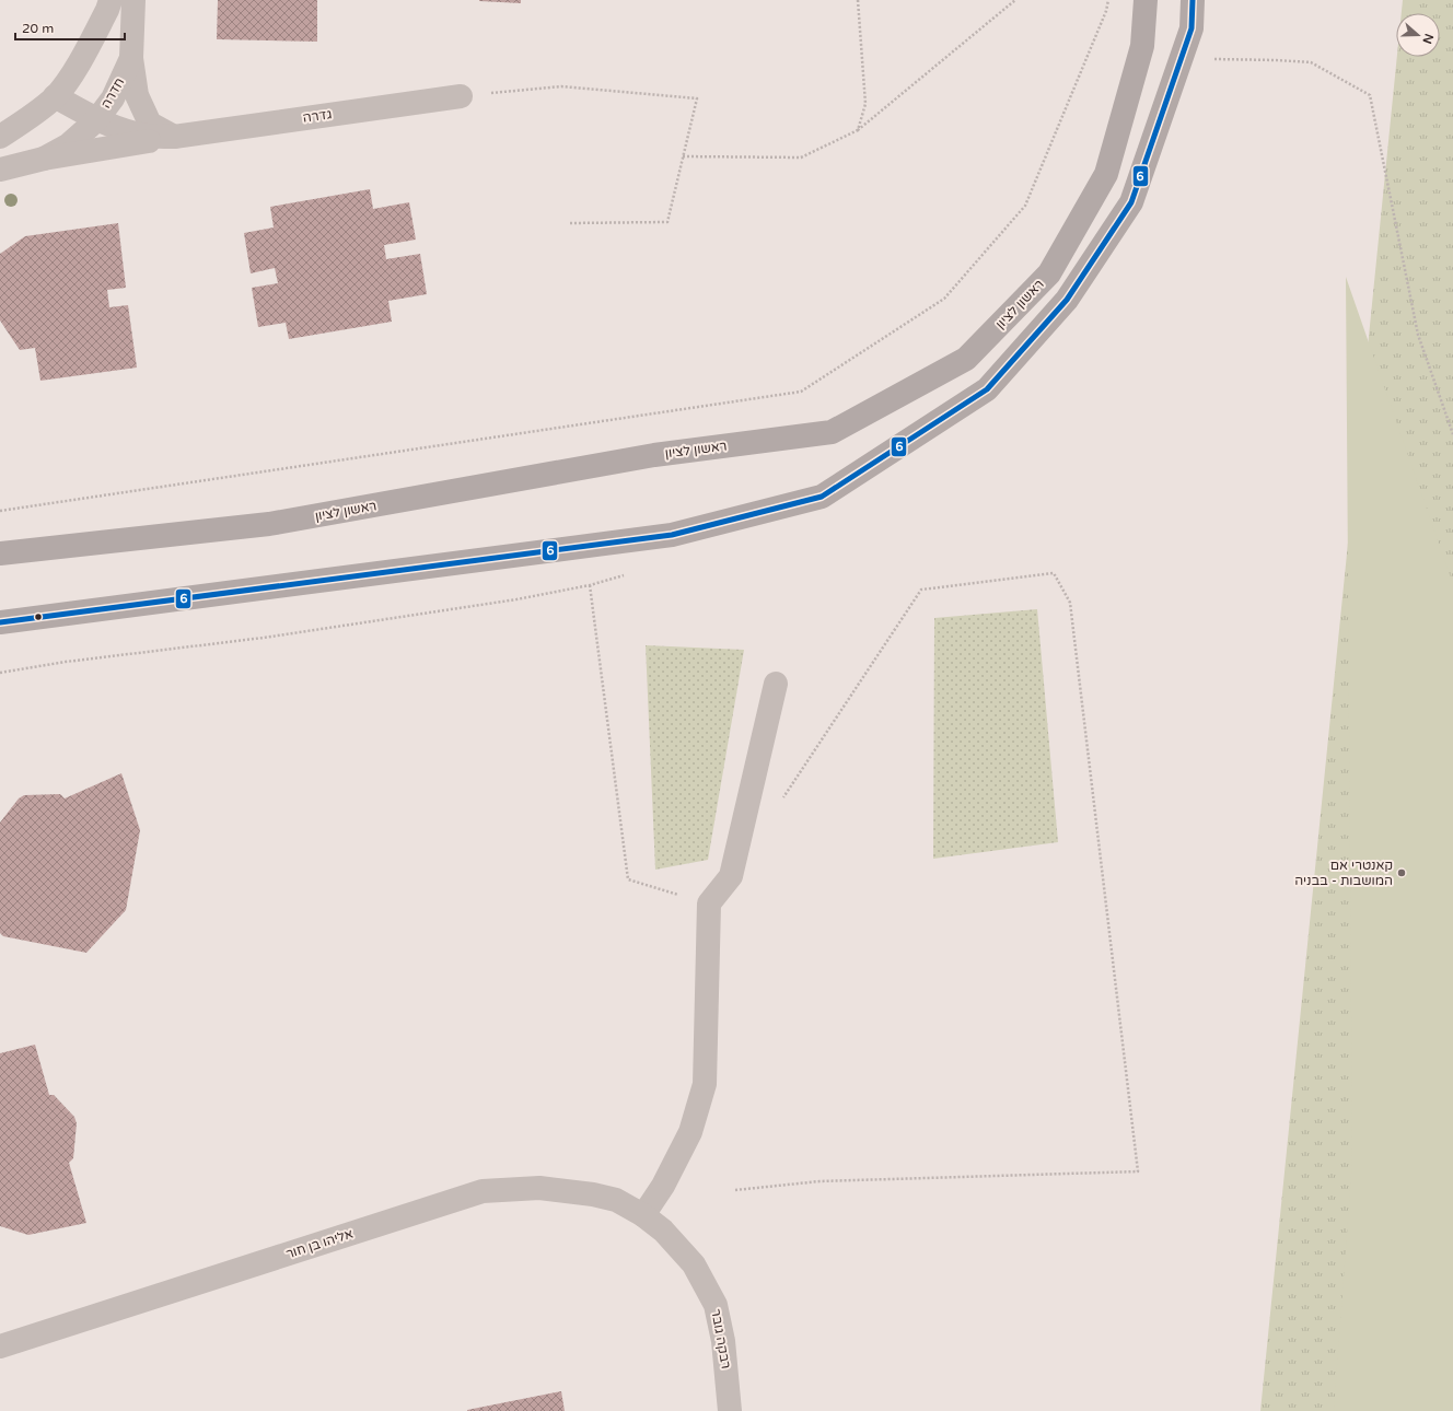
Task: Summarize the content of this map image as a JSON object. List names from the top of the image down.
{
  "streets": {
    "main road": ["ראשון לציון"],
    "street": [
      "חדרה",
      "גדרה",
      "אליהו בן חור",
      "רבקה גובר"
    ]
  },
  "crossings": [
    ["חדרה", "גדרה"],
    ["אליהו בן חור", "רבקה גובר"]
  ],
  "places": ["קאנטרי אם המושבות - בבניה"],
  "lines": ["transit line 6"],
  "scale_bar": "20 m",
  "north": "right"
}
